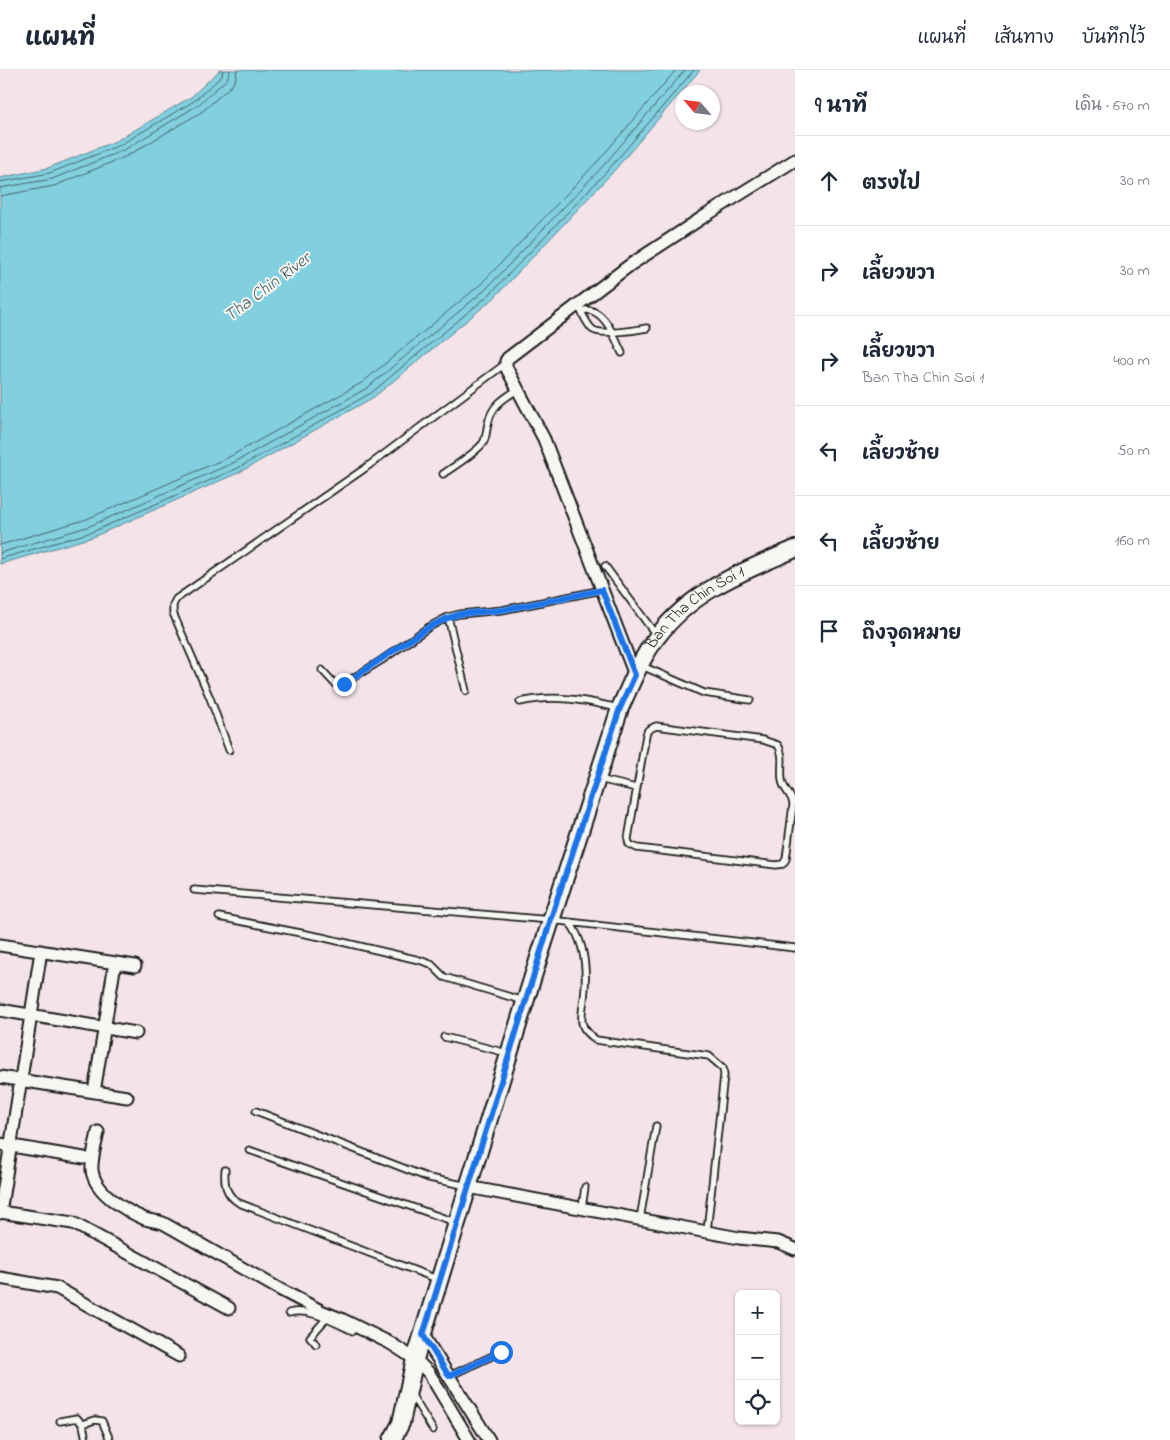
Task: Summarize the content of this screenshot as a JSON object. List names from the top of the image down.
{
  "streets": {
    "street": ["Ban Tha Chin Soi 1"]
  },
  "water": ["Tha Chin River"],
  "north": "top left",
  "page": {
    "header": "แผนที่",
    "nav": ["แผนที่", "เส้นทาง", "บันทึกไว้"],
    "heading": ["9 นาที", "เดิน · 670 m"],
    "list": [
      ["ตรงไป", "30 m"],
      ["เลี้ยวขวา", "30 m"],
      ["เลี้ยวขวา", "Ban Tha Chin Soi 1", "400 m"],
      ["เลี้ยวซ้าย", "50 m"],
      ["เลี้ยวซ้าย", "160 m"],
      "ถึงจุดหมาย"
    ],
    "map_buttons": ["+", "−"]
  }
}
